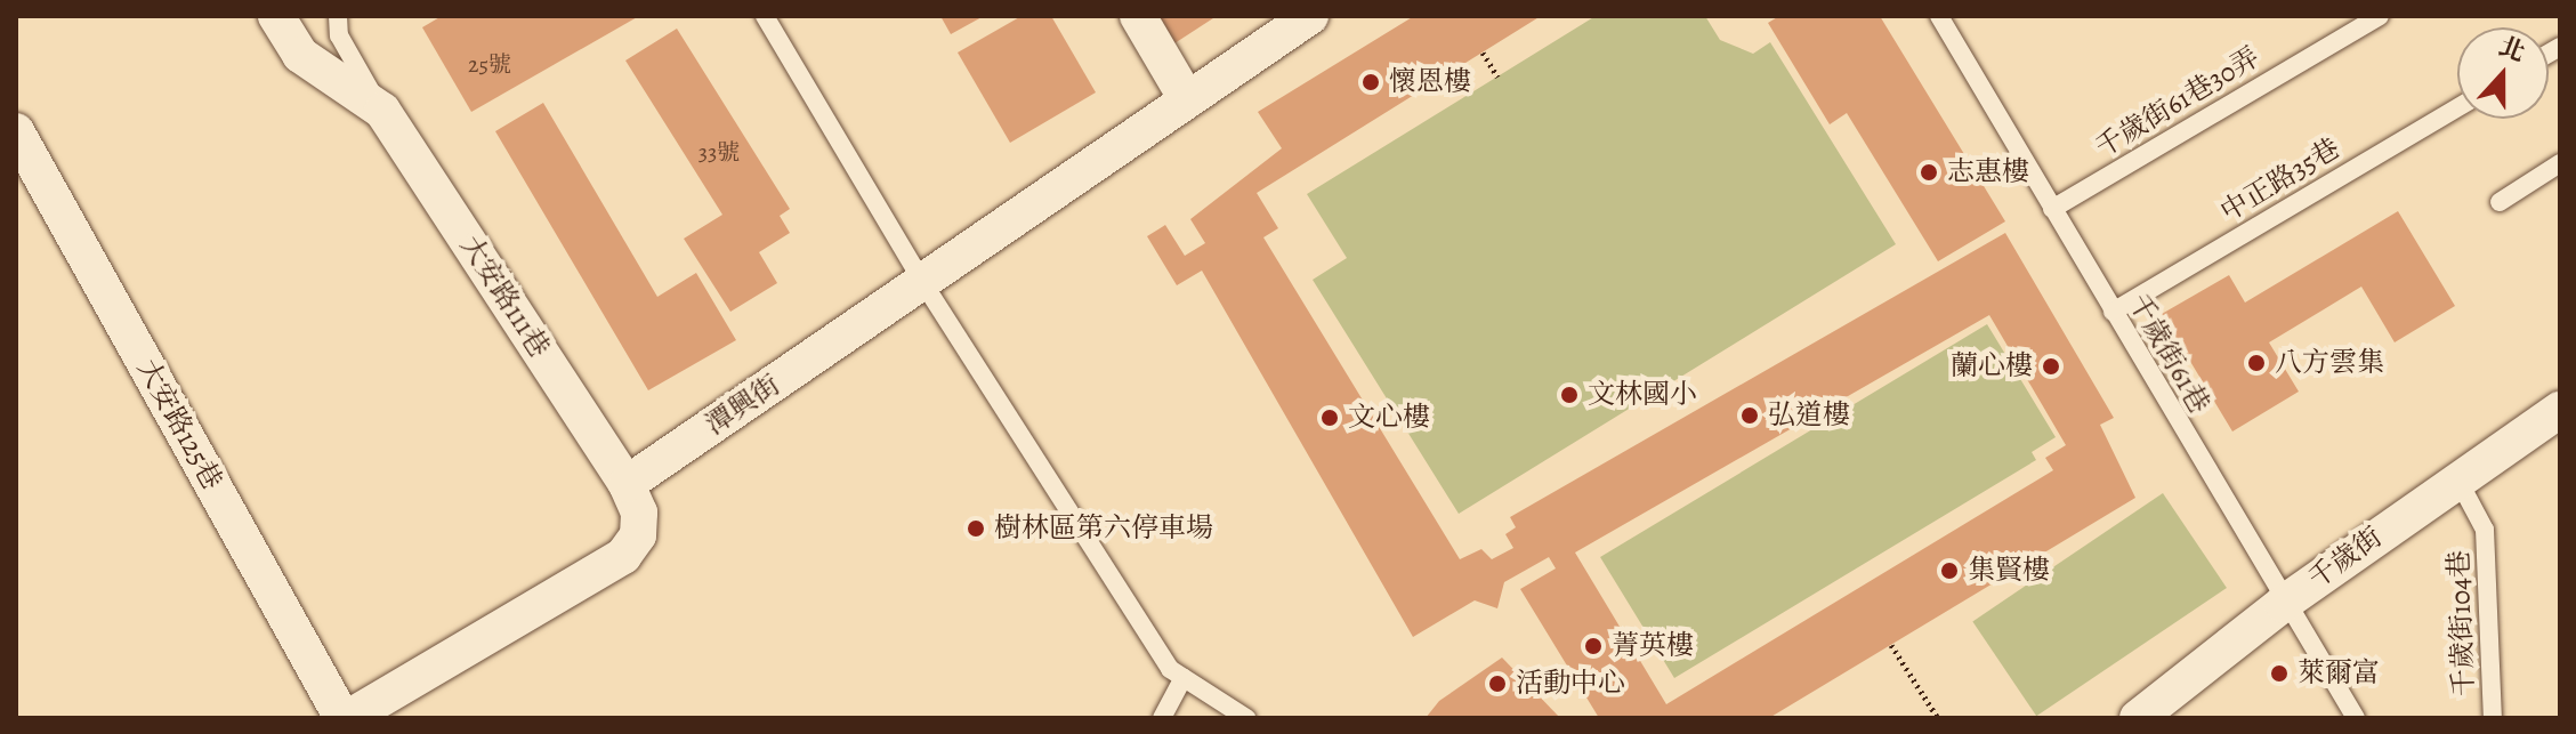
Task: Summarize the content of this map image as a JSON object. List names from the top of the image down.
{
  "streets": {
    "street": [
      "大安路111巷",
      "潭興街",
      "大安路125巷",
      "千歲街"
    ],
    "lane": [
      "千歲街61巷30弄",
      "中正路35巷",
      "千歲街61巷",
      "千歲街104巷"
    ]
  },
  "crossings": [
    ["千歲街61巷30弄", "千歲街61巷"],
    ["中正路35巷", "千歲街61巷"],
    ["大安路111巷", "潭興街"],
    ["千歲街61巷", "千歲街"],
    ["千歲街", "千歲街104巷"]
  ],
  "places": [
    "懷恩樓",
    "志惠樓",
    "八方雲集",
    "蘭心樓",
    "文林國小",
    "弘道樓",
    "文心樓",
    "樹林區第六停車場",
    "集賢樓",
    "菁英樓",
    "萊爾富",
    "活動中心"
  ],
  "house_numbers": ["25號", "33號"],
  "north": "top"
}
